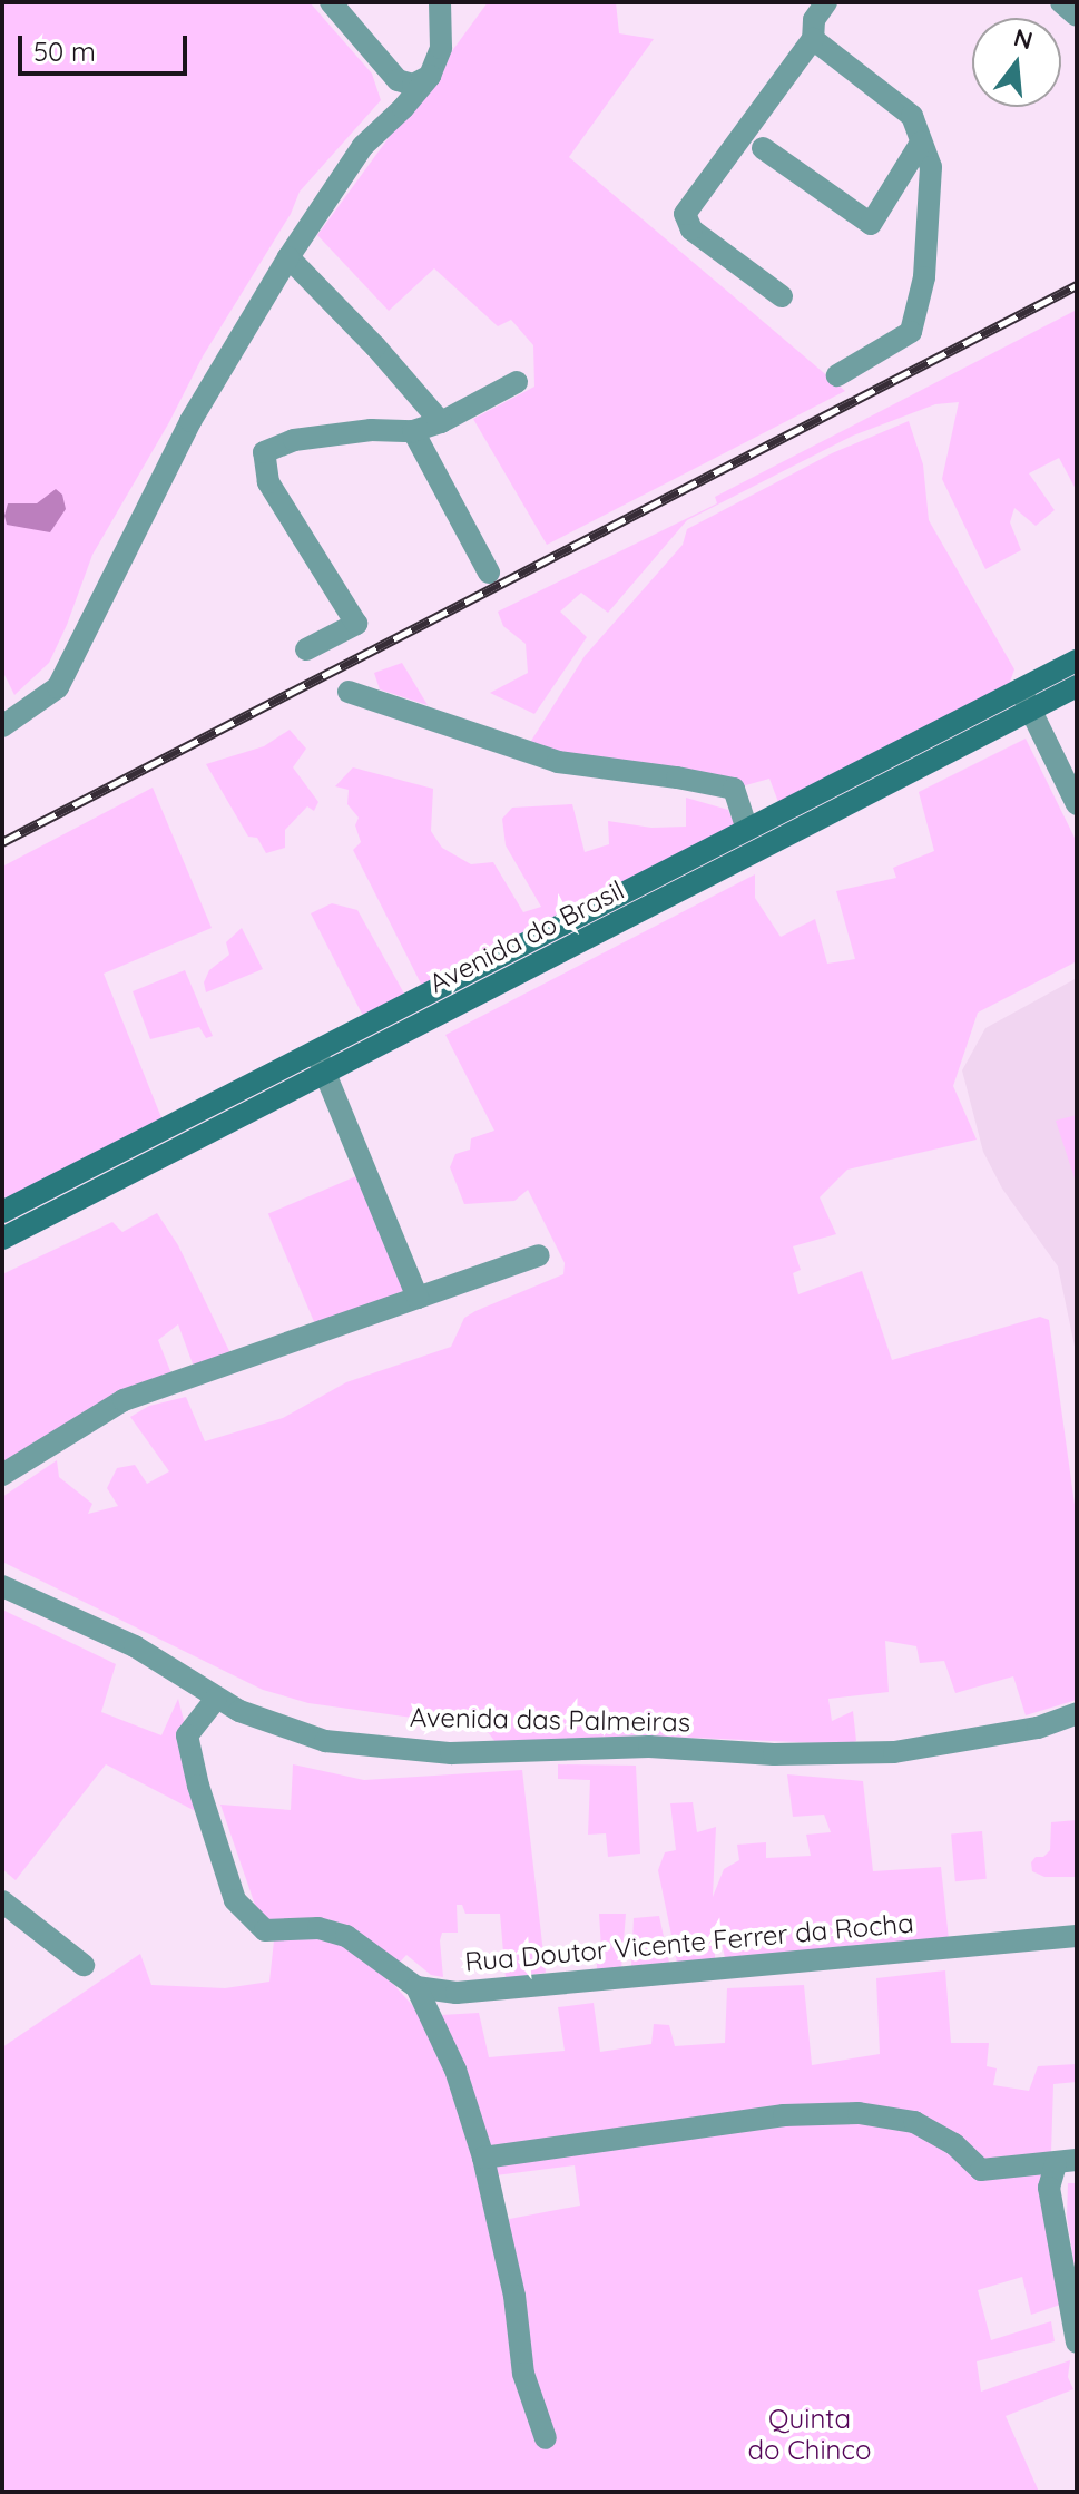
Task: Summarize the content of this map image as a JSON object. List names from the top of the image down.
{
  "streets": {
    "main road": ["Avenida do Brasil"],
    "street": ["Avenida das Palmeiras", "Rua Doutor Vicente Ferrer da Rocha"]
  },
  "crossings": [
    ["Avenida das Palmeiras", "Rua Doutor Vicente Ferrer da Rocha"]
  ],
  "parks": ["Quinta do Chinco"],
  "scale_bar": "50 m",
  "north": "top"
}
